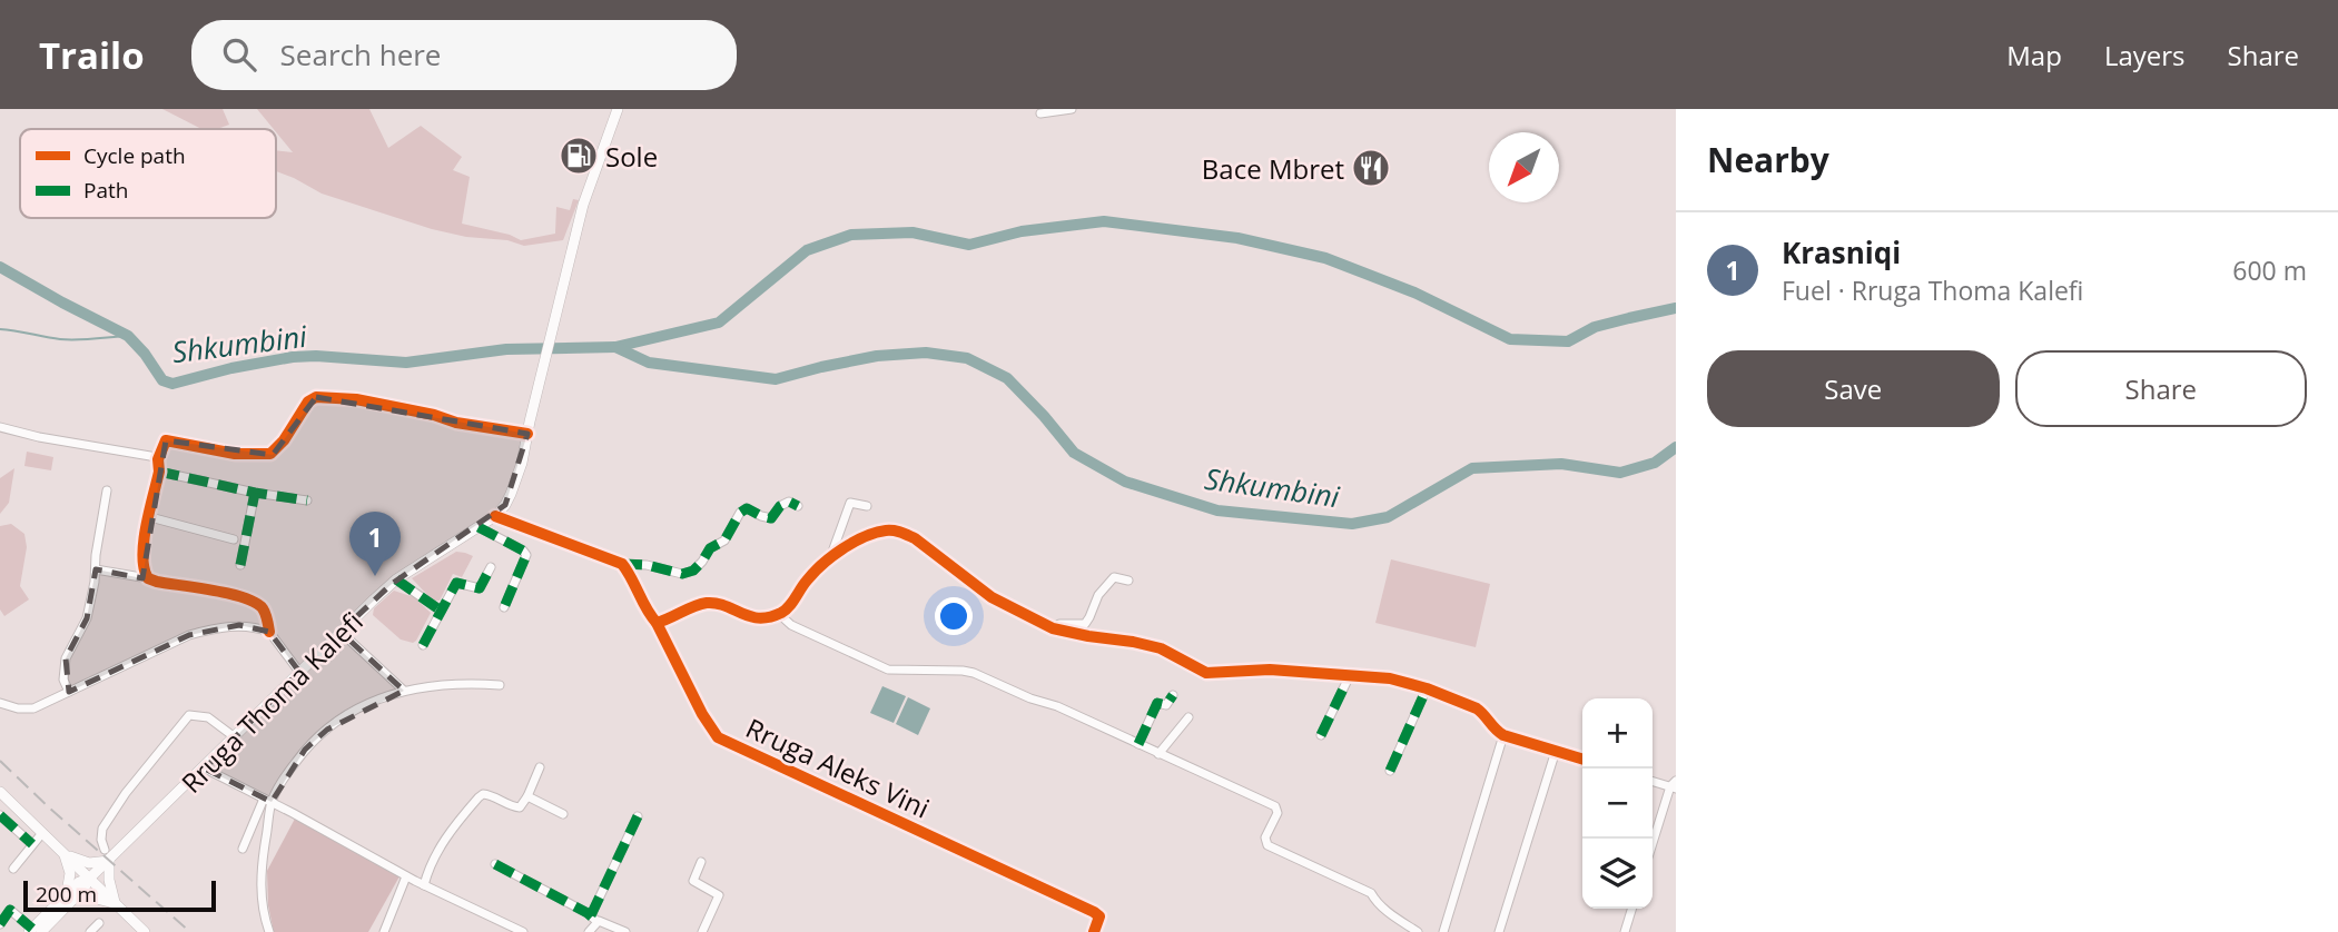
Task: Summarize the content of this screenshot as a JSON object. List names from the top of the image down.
{
  "streets": {
    "main road": ["Rruga Thoma Kalefi"],
    "street": ["Rruga Aleks Vini"]
  },
  "water": ["Shkumbini"],
  "places": {
    "fuel station": ["Sole"],
    "restaurant": ["Bace Mbret"]
  },
  "legend": ["Cycle path", "Path"],
  "scale_bar": "200 m",
  "north": "bottom left",
  "page": {
    "header": "Trailo",
    "search": "Search here",
    "nav": ["Map", "Layers", "Share"],
    "heading": "Nearby",
    "list": [
      {
        "mark": "1",
        "name": "Krasniqi",
        "note": "Fuel · Rruga Thoma Kalefi",
        "value": "600 m"
      }
    ],
    "buttons": ["Save", "Share"],
    "pins": "1",
    "map_buttons": ["+", "−"],
    "scale": "200 m"
  }
}
